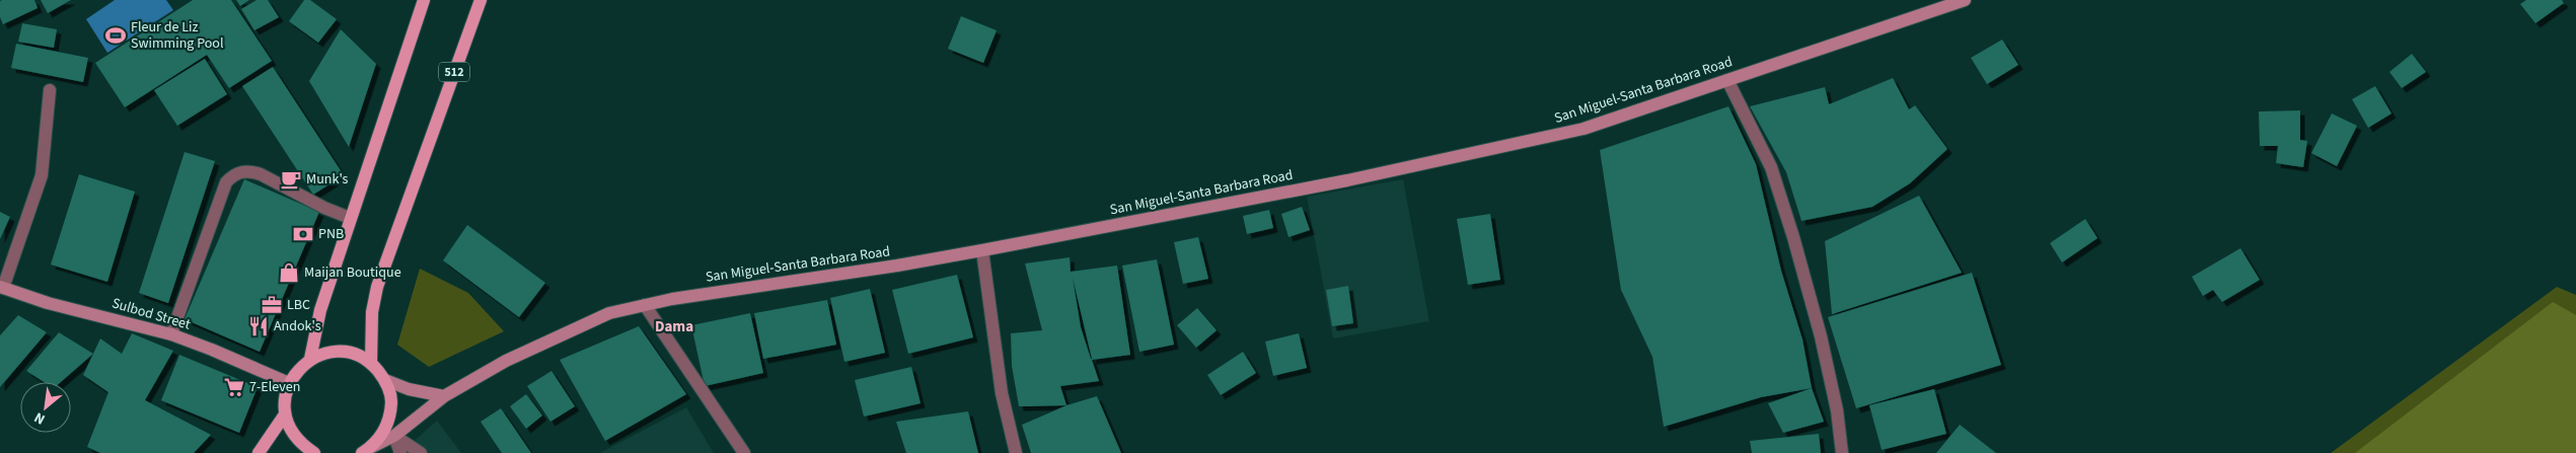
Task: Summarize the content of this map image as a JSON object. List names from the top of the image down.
{
  "streets": {
    "main road": ["512", "San Miguel-Santa Barbara Road", "Sulbod Street"]
  },
  "districts": ["Dama"],
  "places": {
    "sports": ["Fleur de Liz Swimming Pool"],
    "cafe": ["Munk's"],
    "bank": ["PNB"],
    "shop": ["Maijan Boutique"],
    "office": ["LBC"],
    "restaurant": ["Andok's"],
    "supermarket": ["7-Eleven"]
  },
  "north": "bottom left"
}
